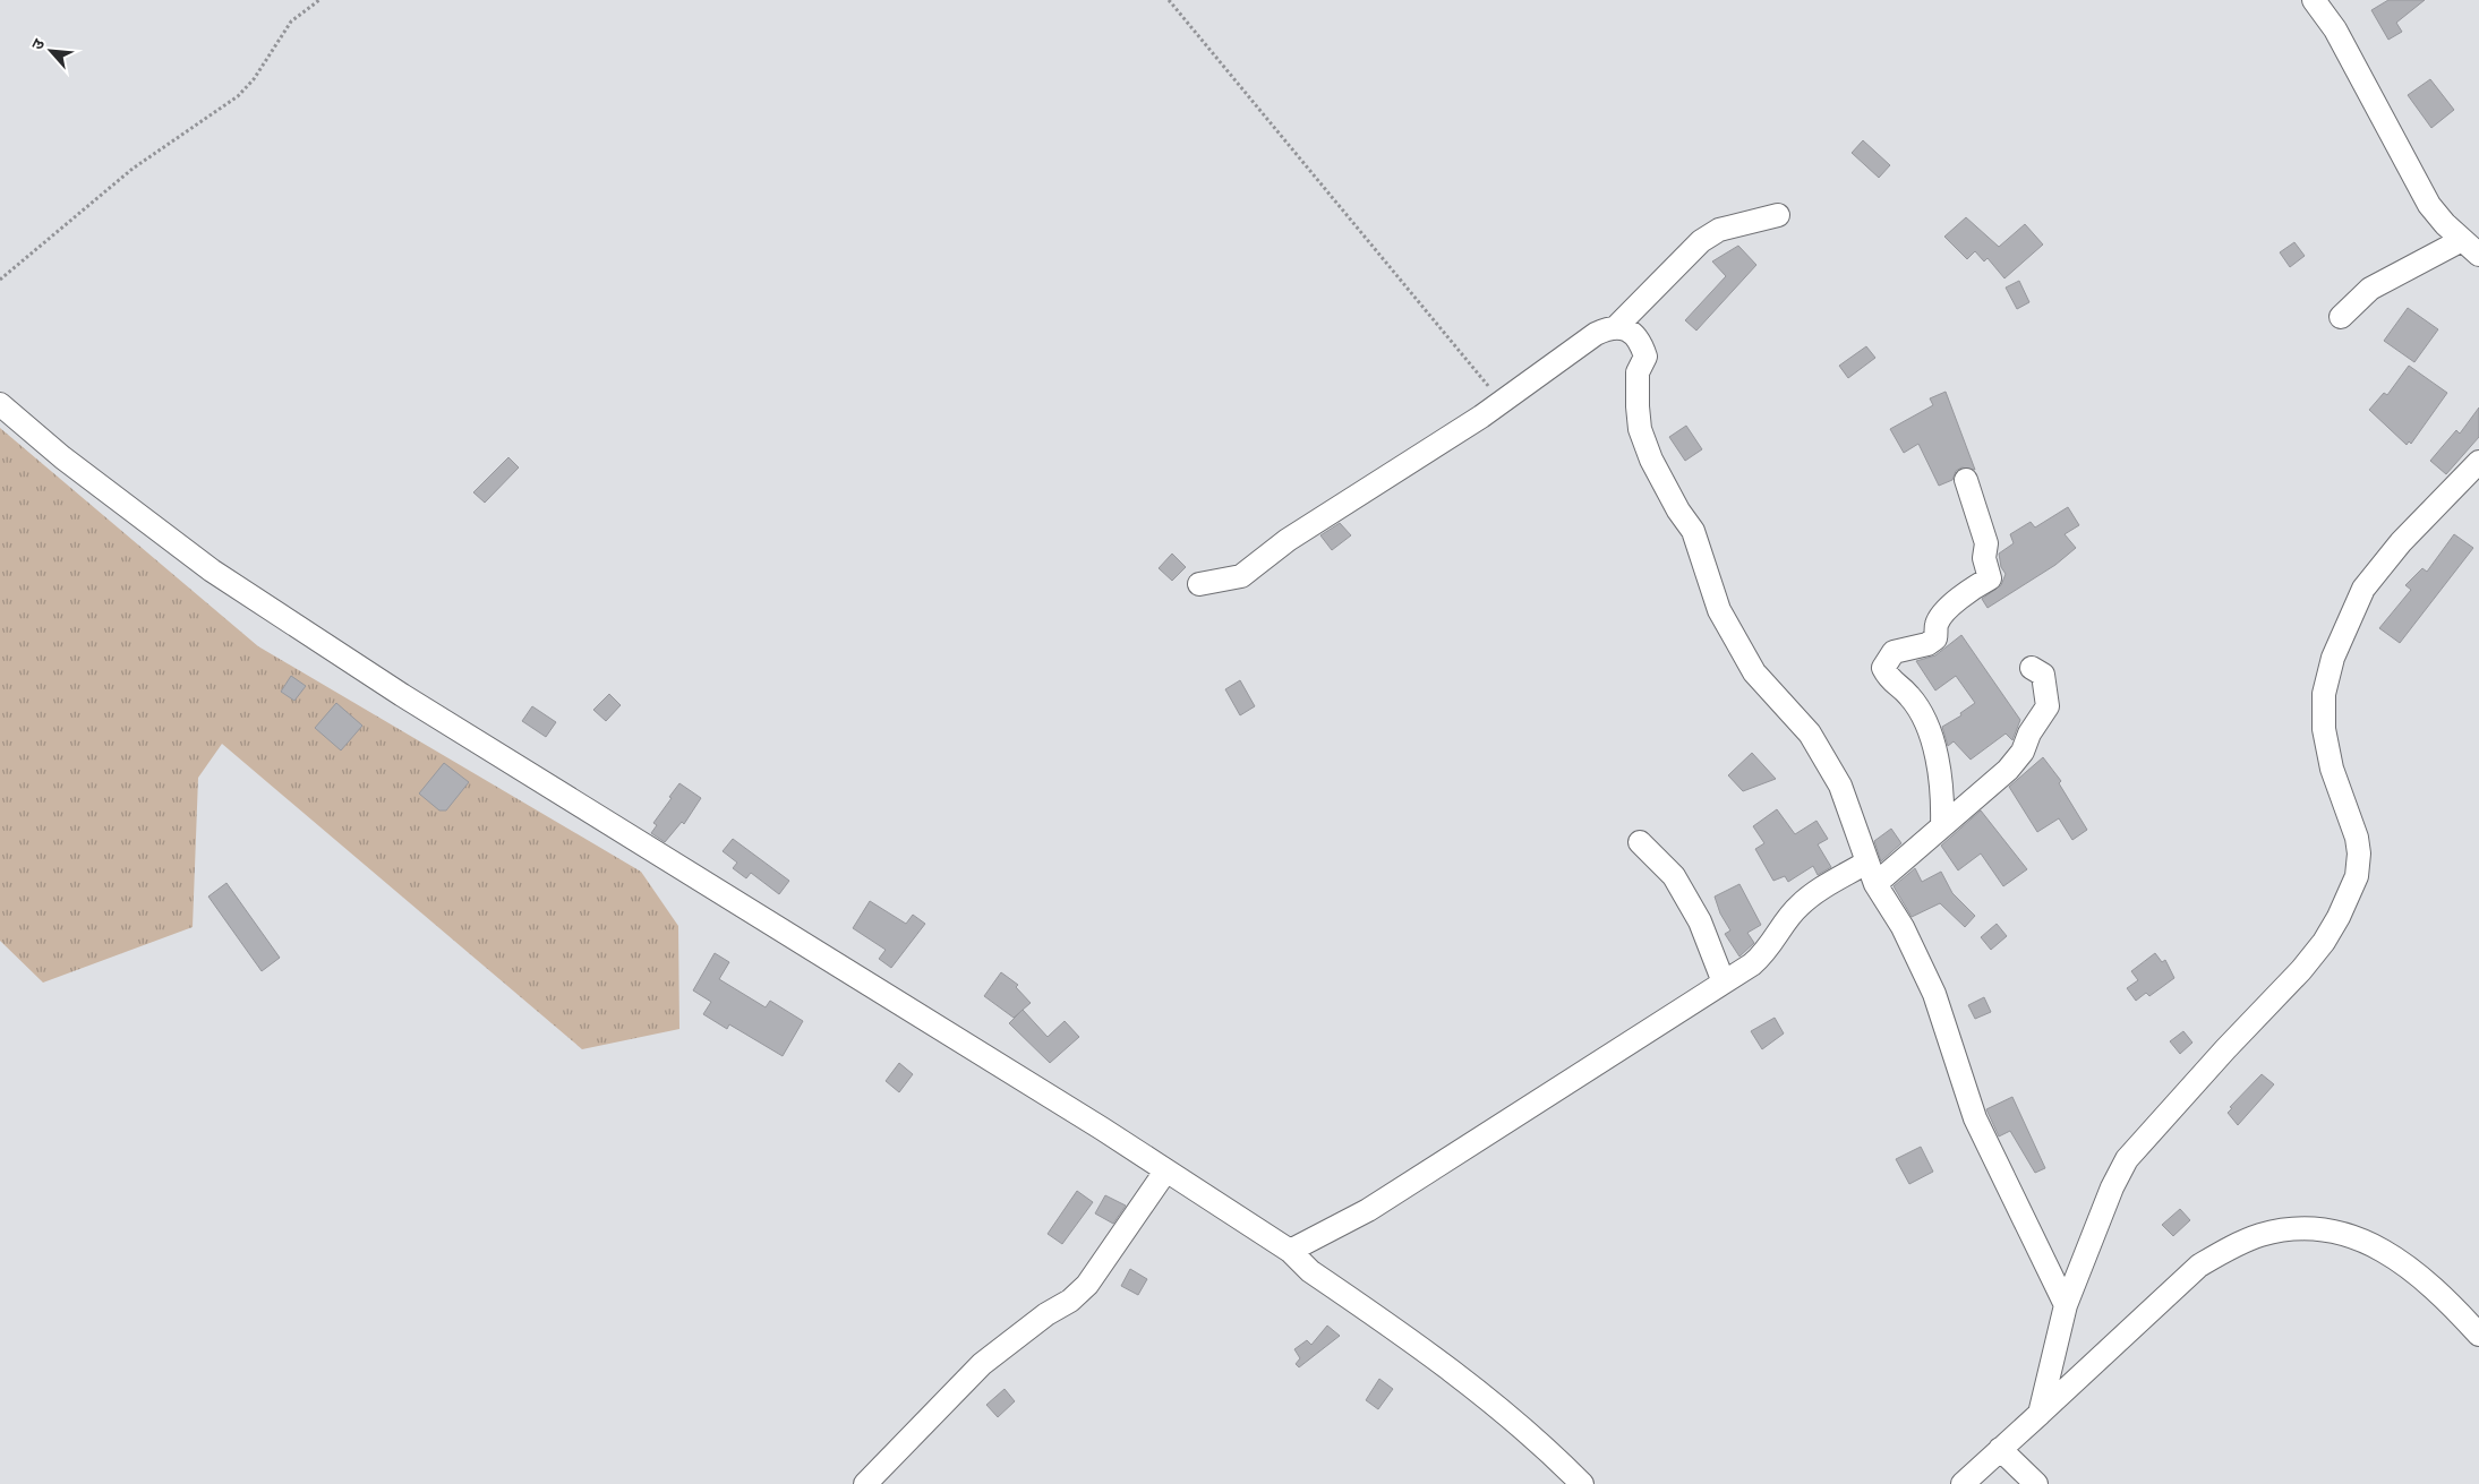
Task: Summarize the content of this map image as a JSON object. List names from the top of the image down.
{
  "north": "top left"
}
